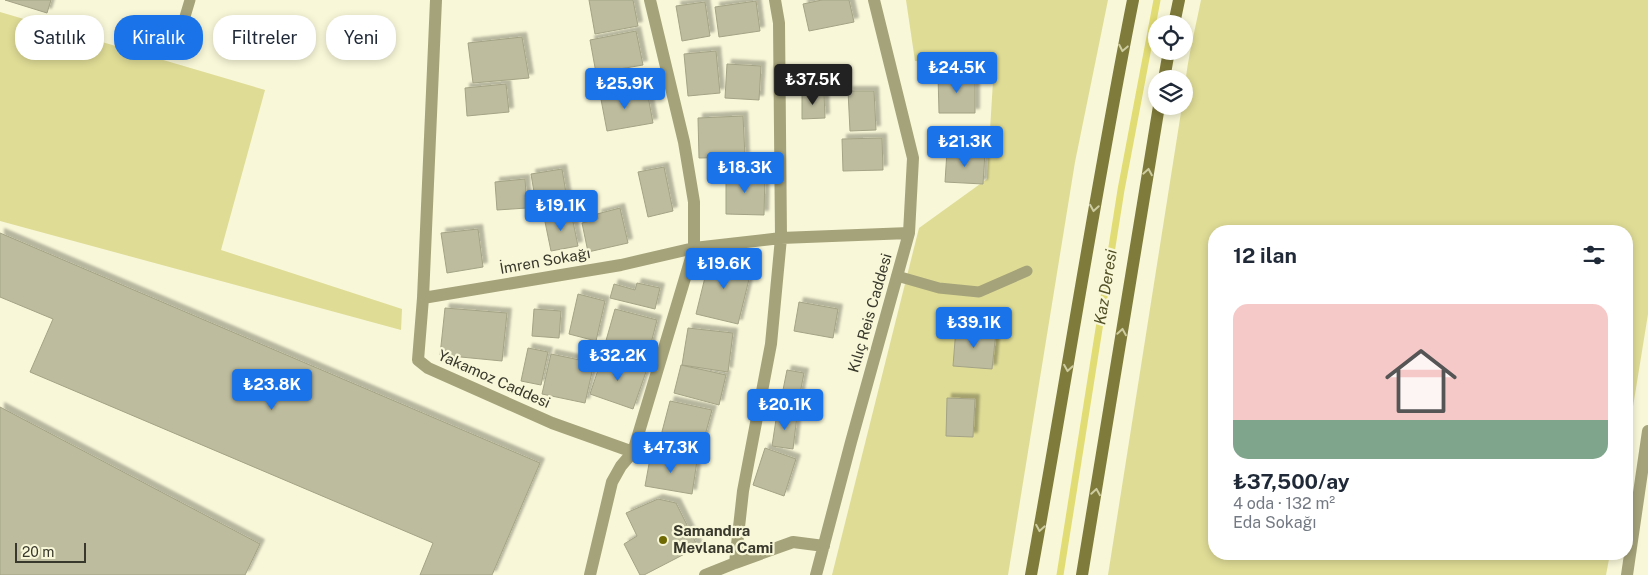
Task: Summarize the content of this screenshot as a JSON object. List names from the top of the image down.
{
  "streets": {
    "street": ["İmren Sokağı", "Kılıç Reis Caddesi", "Yakamoz Caddesi"]
  },
  "crossings": [
    ["İmren Sokağı", "Kılıç Reis Caddesi"],
    ["İmren Sokağı", "Yakamoz Caddesi"]
  ],
  "water": ["Kaz Deresi"],
  "places": ["Samandıra Mevlana Cami"],
  "scale_bar": "20 m",
  "page": {
    "chip": [
      "Satılık",
      "Kiralık",
      "Filtreler",
      "Yeni"
    ],
    "price": [
      "₺24.5K",
      "₺37.5K",
      "₺25.9K",
      "₺21.3K",
      "₺18.3K",
      "₺19.1K",
      "₺19.6K",
      "₺39.1K",
      "₺32.2K",
      "₺23.8K",
      "₺20.1K",
      "₺47.3K"
    ],
    "heading": "12 ilan",
    "list": [
      {
        "name": "₺37,500/ay",
        "note": "4 oda · 132 m² · Eda Sokağı"
      }
    ],
    "scale": "20 m"
  }
}
